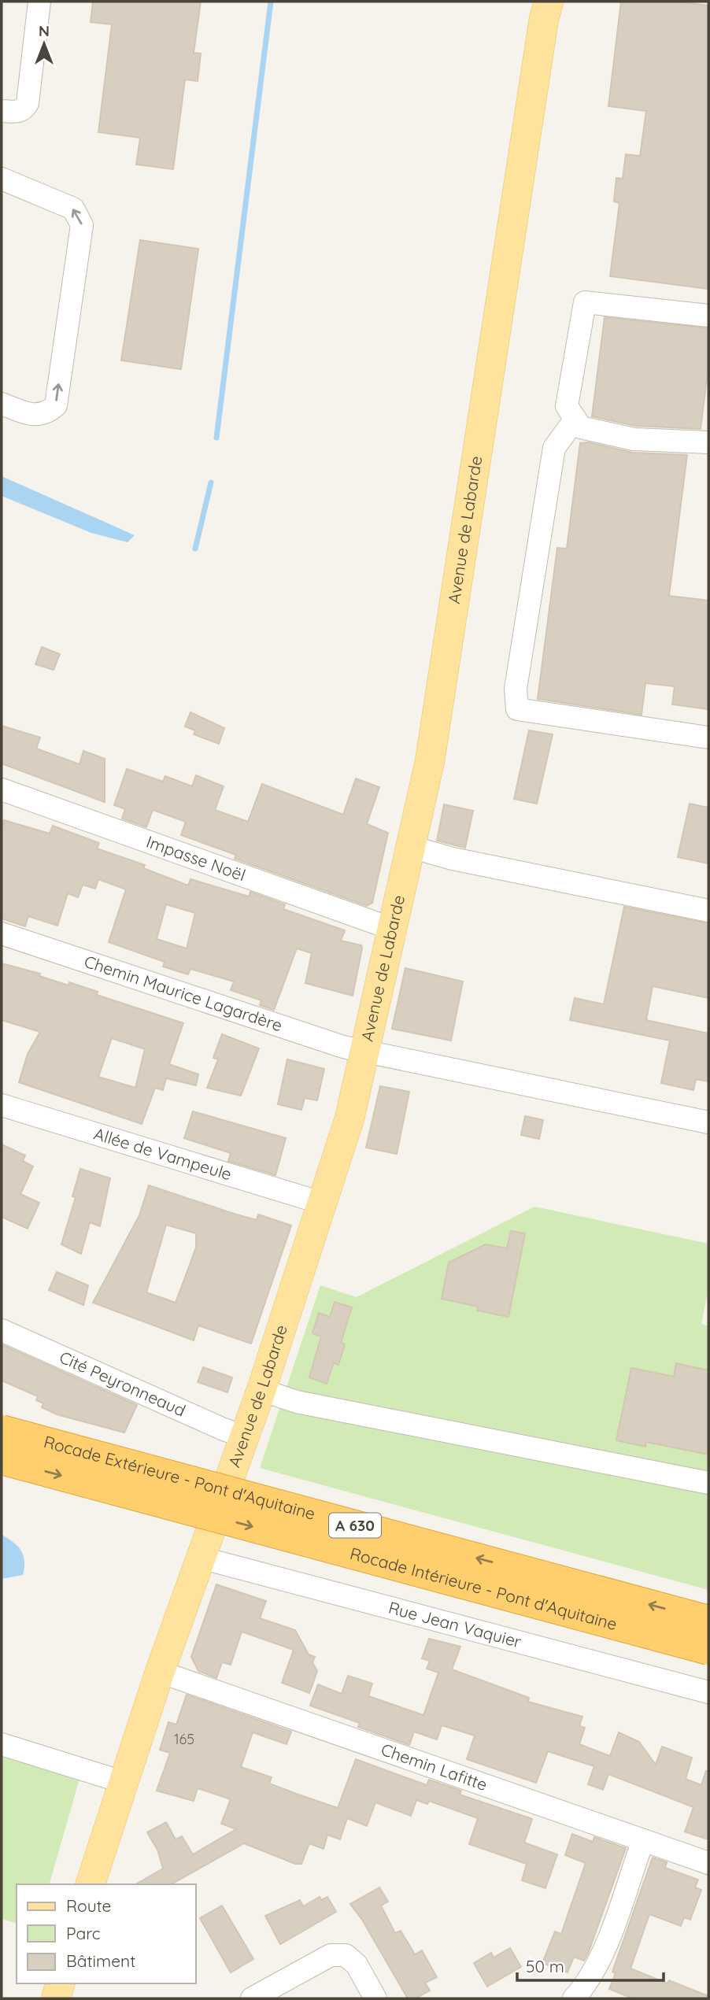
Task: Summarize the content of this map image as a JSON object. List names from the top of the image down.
{
  "streets": {
    "highway": ["Rocade Extérieure - Pont d'Aquitaine", "A 630", "Rocade Intérieure - Pont d'Aquitaine"],
    "main road": ["Avenue de Labarde"],
    "street": [
      "Impasse Noël",
      "Chemin Maurice Lagardère",
      "Allée de Vampeule",
      "Cité Peyronneaud",
      "Rue Jean Vaquier",
      "Chemin Lafitte"
    ]
  },
  "crossings": [
    ["Avenue de Labarde", "Impasse Noël"],
    ["Avenue de Labarde", "Chemin Maurice Lagardère"],
    ["Avenue de Labarde", "Allée de Vampeule"],
    ["Avenue de Labarde", "Cité Peyronneaud"],
    ["Avenue de Labarde", "Rue Jean Vaquier"],
    ["Avenue de Labarde", "Chemin Lafitte"]
  ],
  "one_way": ["Rocade Extérieure - Pont d'Aquitaine", "Rocade Intérieure - Pont d'Aquitaine"],
  "house_numbers": ["165"],
  "legend": ["Route", "Parc", "Bâtiment"],
  "scale_bar": "50 m",
  "north": "top"
}
